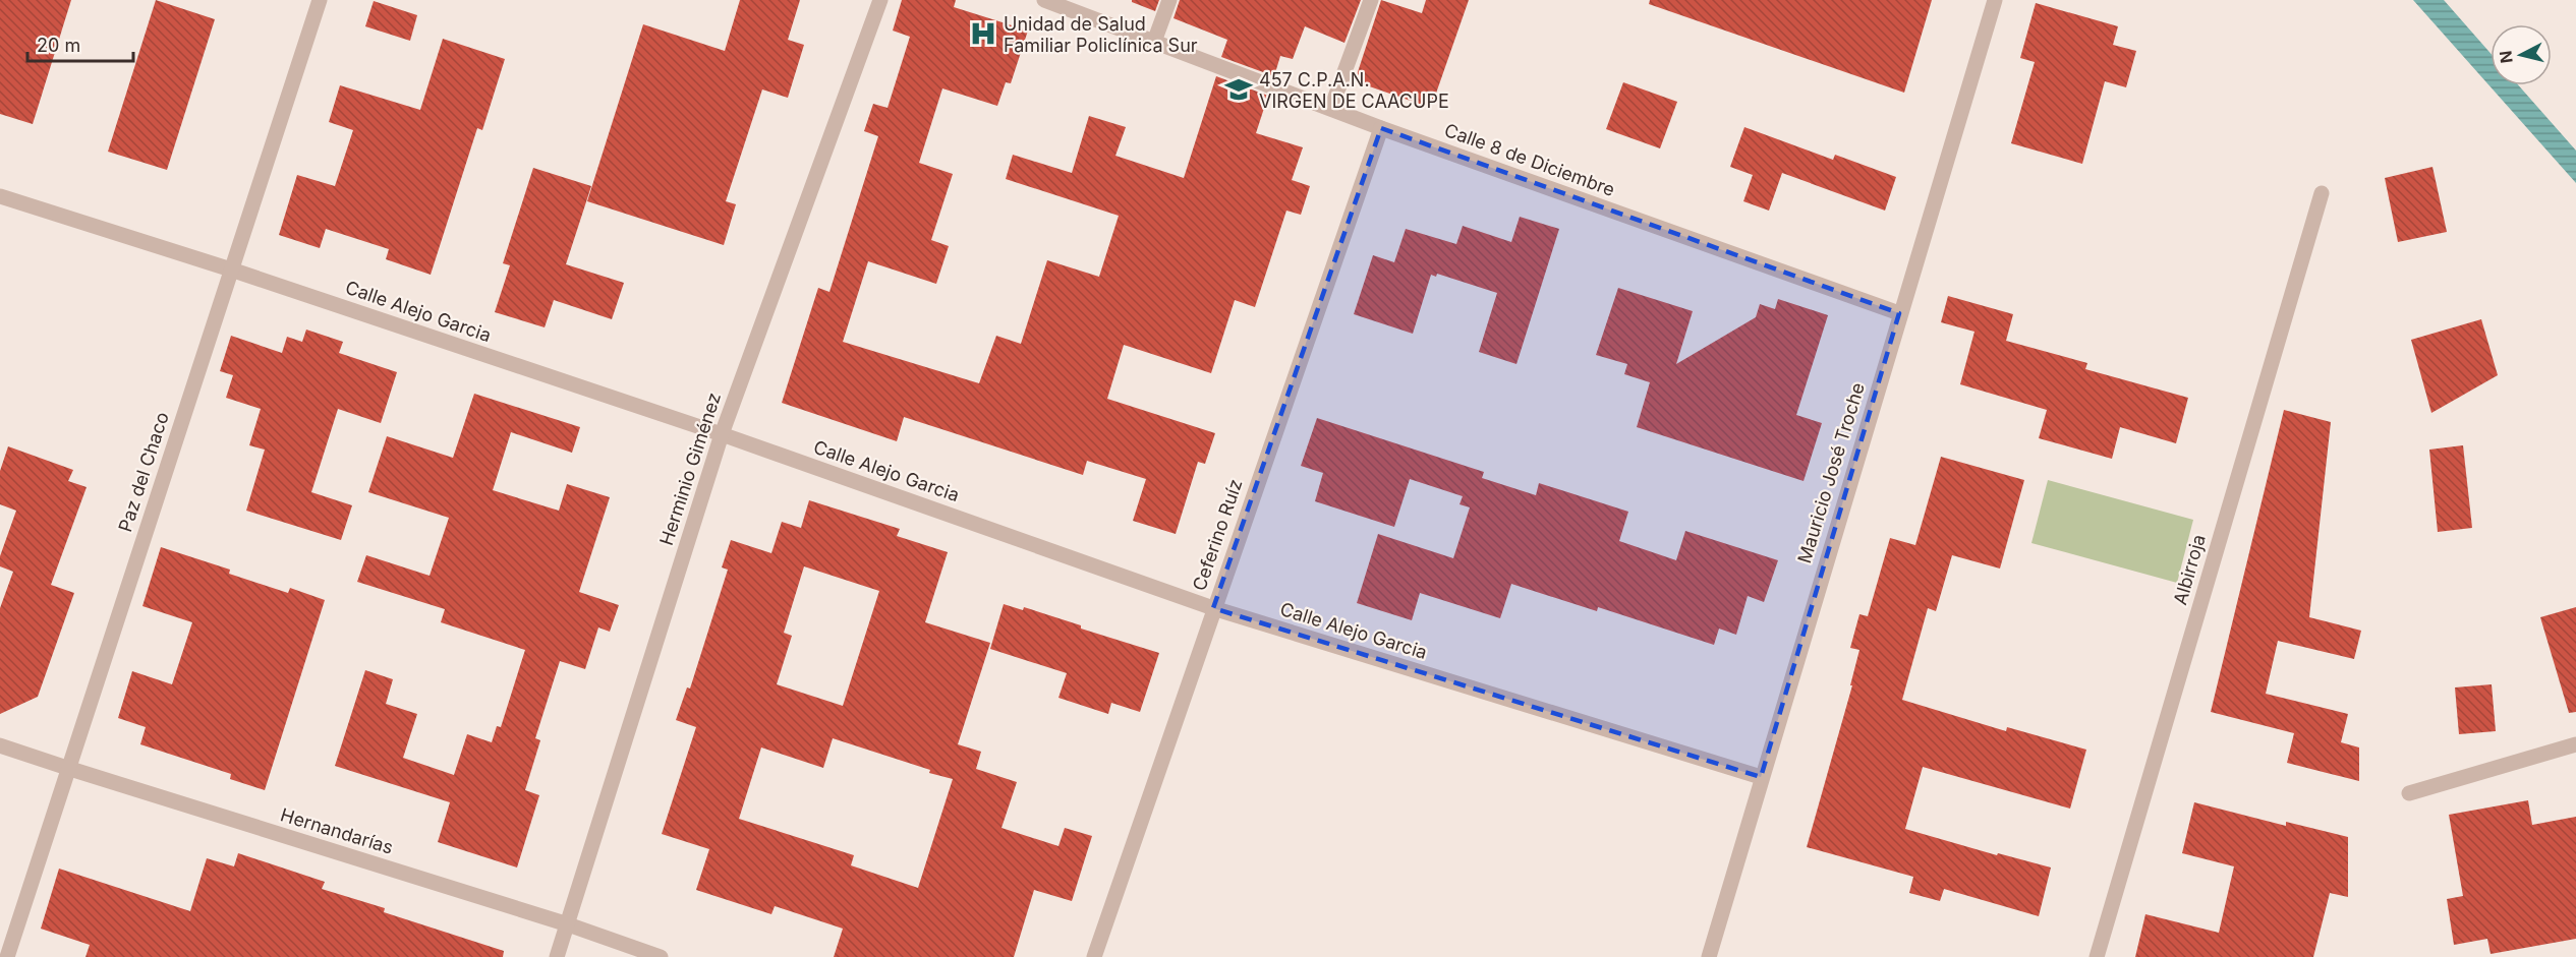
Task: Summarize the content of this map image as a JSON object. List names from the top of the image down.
{
  "streets": {
    "street": [
      "Calle 8 de Diciembre",
      "Calle Alejo Garcia",
      "Herminio Giménez",
      "Paz del Chaco",
      "Mauricio José Troche",
      "Ceferino Ruíz",
      "Albirroja",
      "Hernandarías"
    ]
  },
  "crossings": [
    ["Calle 8 de Diciembre", "Mauricio José Troche"],
    ["Calle 8 de Diciembre", "Ceferino Ruíz"],
    ["Calle Alejo Garcia", "Herminio Giménez"],
    ["Calle Alejo Garcia", "Paz del Chaco"],
    ["Calle Alejo Garcia", "Mauricio José Troche"],
    ["Calle Alejo Garcia", "Ceferino Ruíz"],
    ["Herminio Giménez", "Hernandarías"],
    ["Paz del Chaco", "Hernandarías"]
  ],
  "places": {
    "hospital": ["Unidad de Salud Familiar Policlínica Sur"],
    "school or university": ["457 C.P.A.N. VIRGEN DE CAACUPE"]
  },
  "scale_bar": "20 m",
  "north": "left"
}
